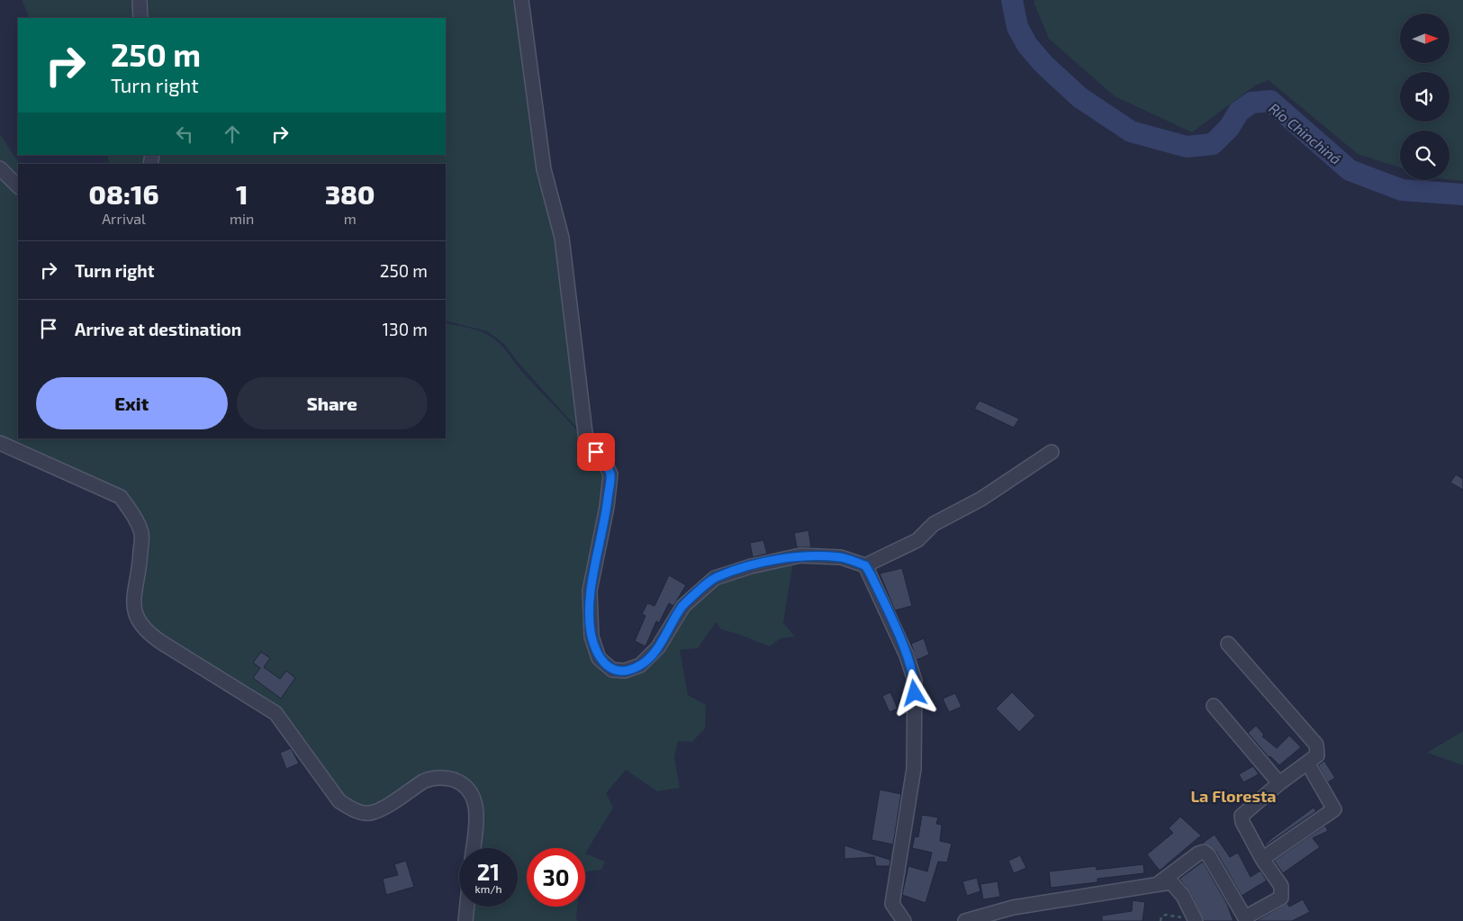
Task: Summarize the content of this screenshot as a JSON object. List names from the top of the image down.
{
  "districts": ["La Floresta"],
  "water": ["Río Chinchiná"],
  "north": "right",
  "page": {
    "turn": ["250 m", "Turn right"],
    "eta": [
      "08:16",
      "Arrival",
      "1",
      "min",
      "380",
      "m"
    ],
    "list": [
      {
        "name": "Turn right",
        "value": "250 m"
      },
      {
        "name": "Arrive at destination",
        "value": "130 m"
      }
    ],
    "buttons": ["Exit", "Share"],
    "speed": "21 km/h",
    "limit": "30"
  }
}
